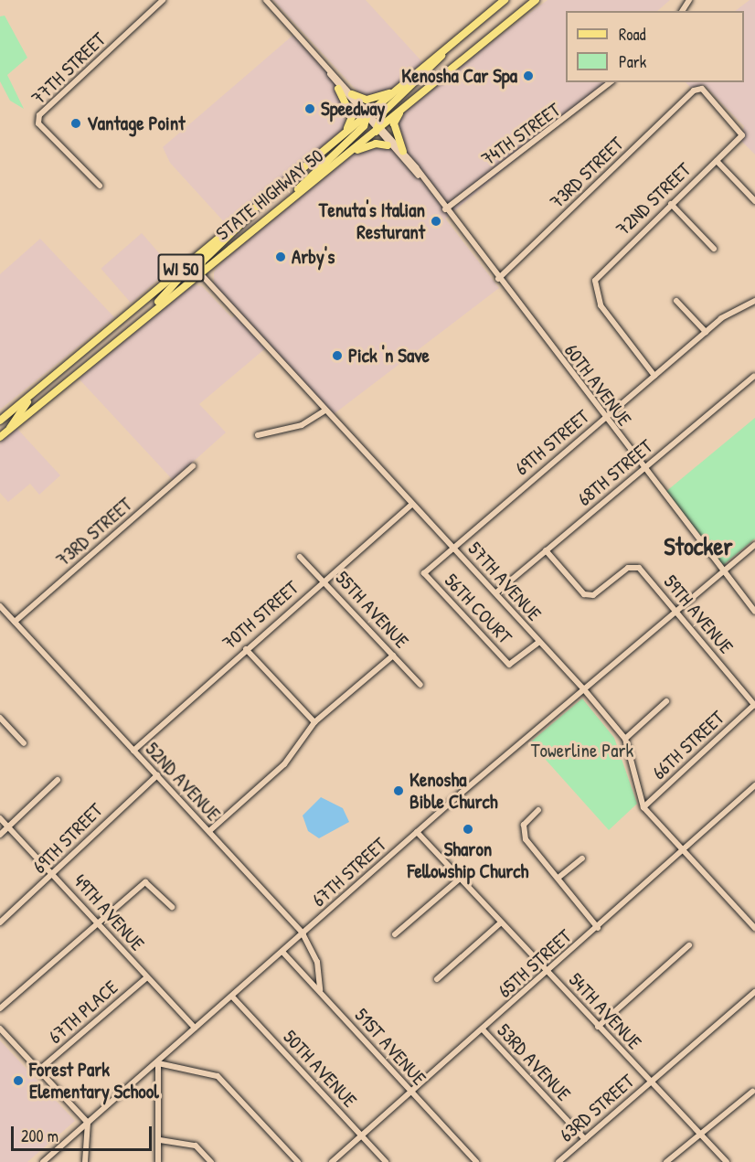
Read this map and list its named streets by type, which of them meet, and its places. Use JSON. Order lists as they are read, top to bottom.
{
  "streets": {
    "main road": ["STATE HIGHWAY 50", "WI 50"],
    "street": [
      "77TH STREET",
      "74TH STREET",
      "73RD STREET",
      "72ND STREET",
      "60TH AVENUE",
      "69TH STREET",
      "68TH STREET",
      "57TH AVENUE",
      "56TH COURT",
      "55TH AVENUE",
      "59TH AVENUE",
      "70TH STREET",
      "66TH STREET",
      "52ND AVENUE",
      "67TH STREET",
      "49TH AVENUE",
      "65TH STREET",
      "54TH AVENUE",
      "67TH PLACE",
      "51ST AVENUE",
      "53RD AVENUE",
      "50TH AVENUE",
      "63RD STREET"
    ]
  },
  "crossings": [
    ["74TH STREET", "60TH AVENUE"],
    ["73RD STREET", "72ND STREET"],
    ["73RD STREET", "60TH AVENUE"],
    ["73RD STREET", "52ND AVENUE"],
    ["STATE HIGHWAY 50", "60TH AVENUE"],
    ["STATE HIGHWAY 50", "57TH AVENUE"],
    ["72ND STREET", "69TH STREET"],
    ["60TH AVENUE", "69TH STREET"],
    ["60TH AVENUE", "68TH STREET"],
    ["60TH AVENUE", "67TH STREET"],
    ["69TH STREET", "57TH AVENUE"],
    ["69TH STREET", "56TH COURT"],
    ["69TH STREET", "52ND AVENUE"],
    ["69TH STREET", "49TH AVENUE"],
    ["68TH STREET", "57TH AVENUE"],
    ["68TH STREET", "59TH AVENUE"],
    ["57TH AVENUE", "56TH COURT"],
    ["57TH AVENUE", "70TH STREET"],
    ["57TH AVENUE", "66TH STREET"],
    ["57TH AVENUE", "67TH STREET"],
    ["57TH AVENUE", "65TH STREET"],
    ["55TH AVENUE", "70TH STREET"],
    ["59TH AVENUE", "66TH STREET"],
    ["59TH AVENUE", "67TH STREET"],
    ["70TH STREET", "52ND AVENUE"],
    ["52ND AVENUE", "67TH STREET"],
    ["52ND AVENUE", "51ST AVENUE"],
    ["67TH STREET", "49TH AVENUE"],
    ["67TH STREET", "54TH AVENUE"],
    ["67TH STREET", "51ST AVENUE"],
    ["67TH STREET", "50TH AVENUE"],
    ["49TH AVENUE", "67TH PLACE"],
    ["65TH STREET", "54TH AVENUE"],
    ["65TH STREET", "51ST AVENUE"],
    ["65TH STREET", "53RD AVENUE"],
    ["65TH STREET", "50TH AVENUE"],
    ["54TH AVENUE", "63RD STREET"],
    ["53RD AVENUE", "63RD STREET"]
  ],
  "districts": ["Stocker"],
  "parks": ["Towerline Park"],
  "places": [
    "Kenosha Car Spa",
    "Speedway",
    "Vantage Point",
    "Tenuta's Italian Resturant",
    "Arby's",
    "Pick 'n Save",
    "Kenosha Bible Church",
    "Sharon Fellowship Church",
    "Forest Park Elementary School"
  ],
  "legend": ["Road", "Park"],
  "scale_bar": "200 m"
}
